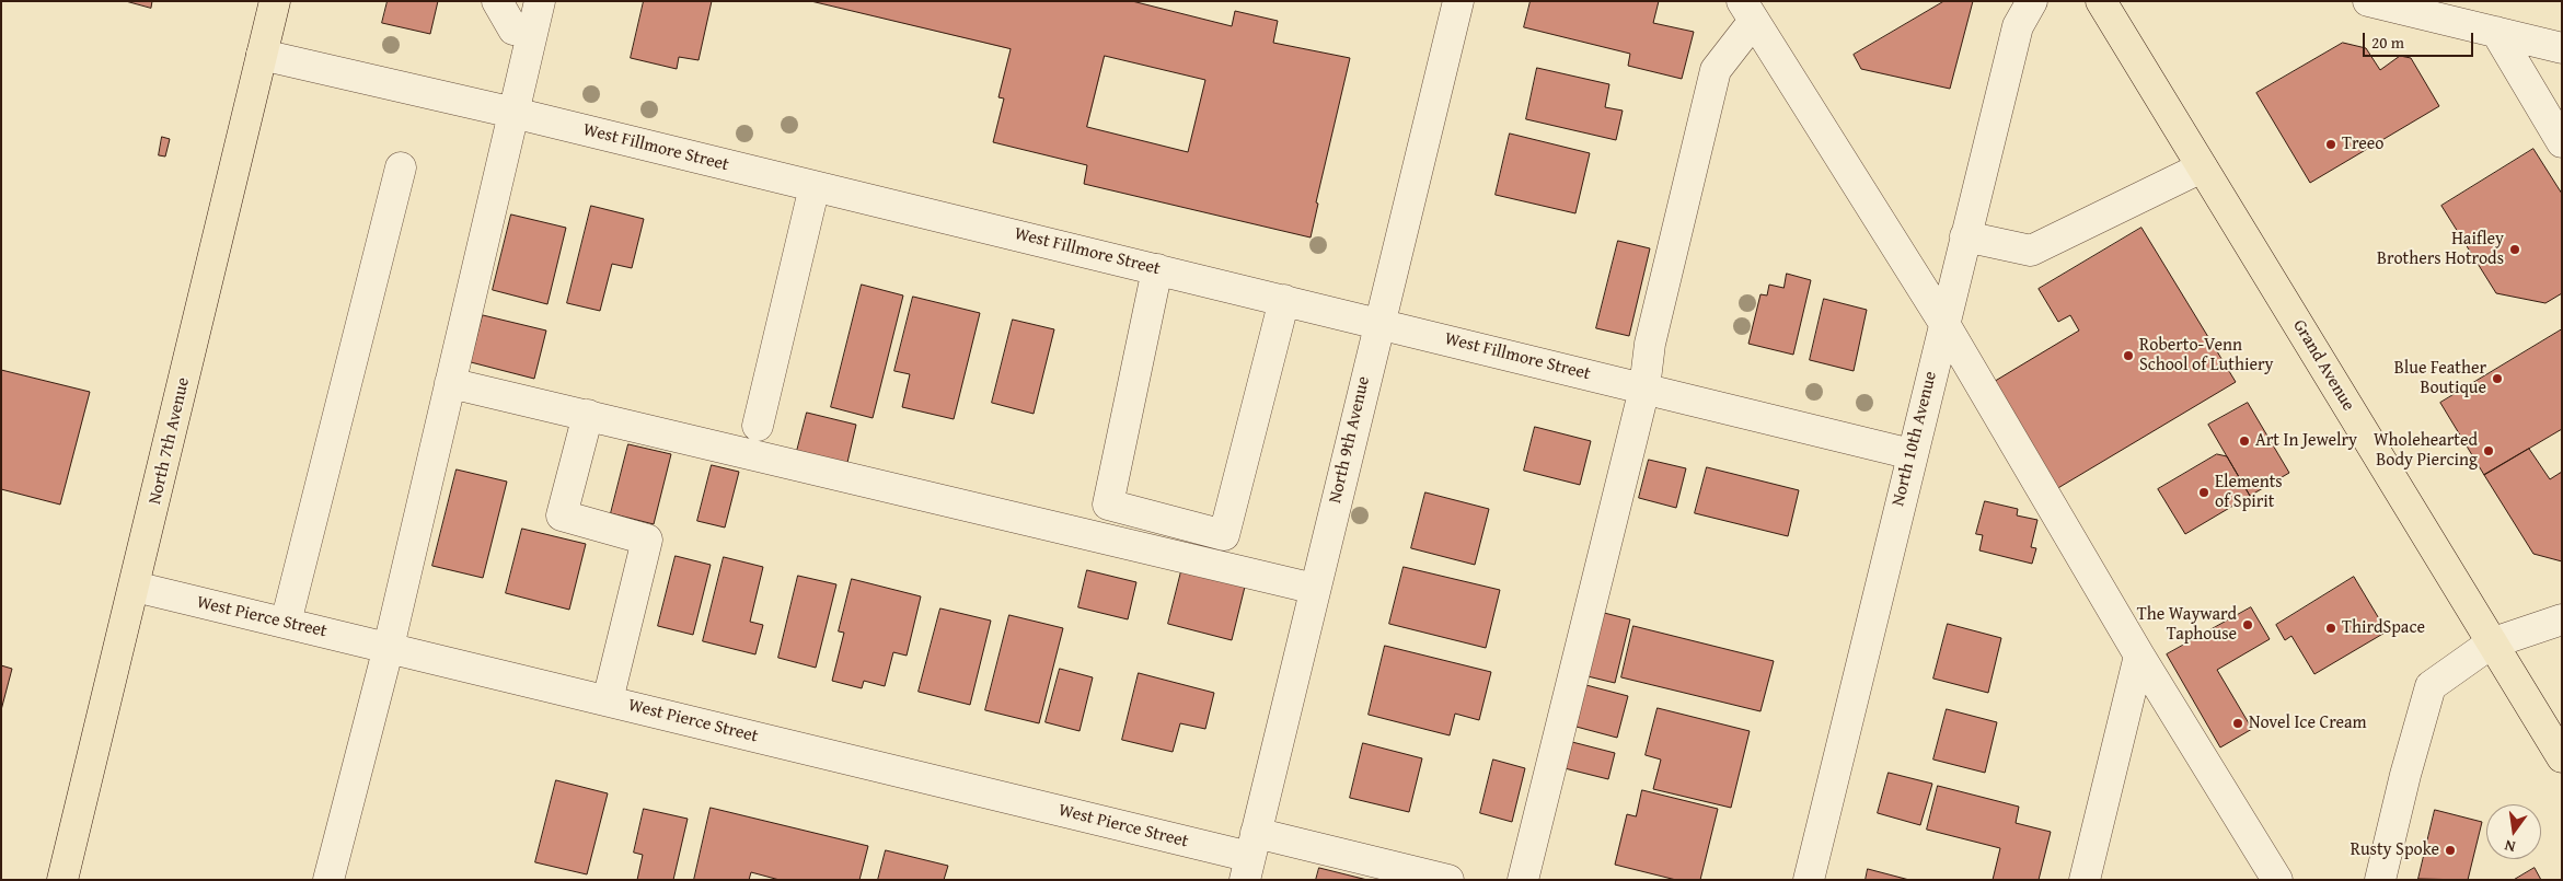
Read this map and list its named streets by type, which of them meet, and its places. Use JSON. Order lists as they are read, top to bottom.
{
  "streets": {
    "main road": ["Grand Avenue", "North 7th Avenue"],
    "street": [
      "West Fillmore Street",
      "North 10th Avenue",
      "North 9th Avenue",
      "West Pierce Street"
    ]
  },
  "crossings": [
    ["West Fillmore Street", "North 10th Avenue"],
    ["West Fillmore Street", "North 9th Avenue"],
    ["West Fillmore Street", "North 7th Avenue"],
    ["North 9th Avenue", "West Pierce Street"],
    ["North 7th Avenue", "West Pierce Street"]
  ],
  "places": [
    "Treeo",
    "Haifley Brothers Hotrods",
    "Roberto-Venn School of Luthiery",
    "Blue Feather Boutique",
    "Art In Jewelry",
    "Wholehearted Body Piercing",
    "Elements of Spirit",
    "The Wayward Taphouse",
    "ThirdSpace",
    "Novel Ice Cream",
    "Rusty Spoke"
  ],
  "scale_bar": "20 m",
  "north": "bottom"
}
